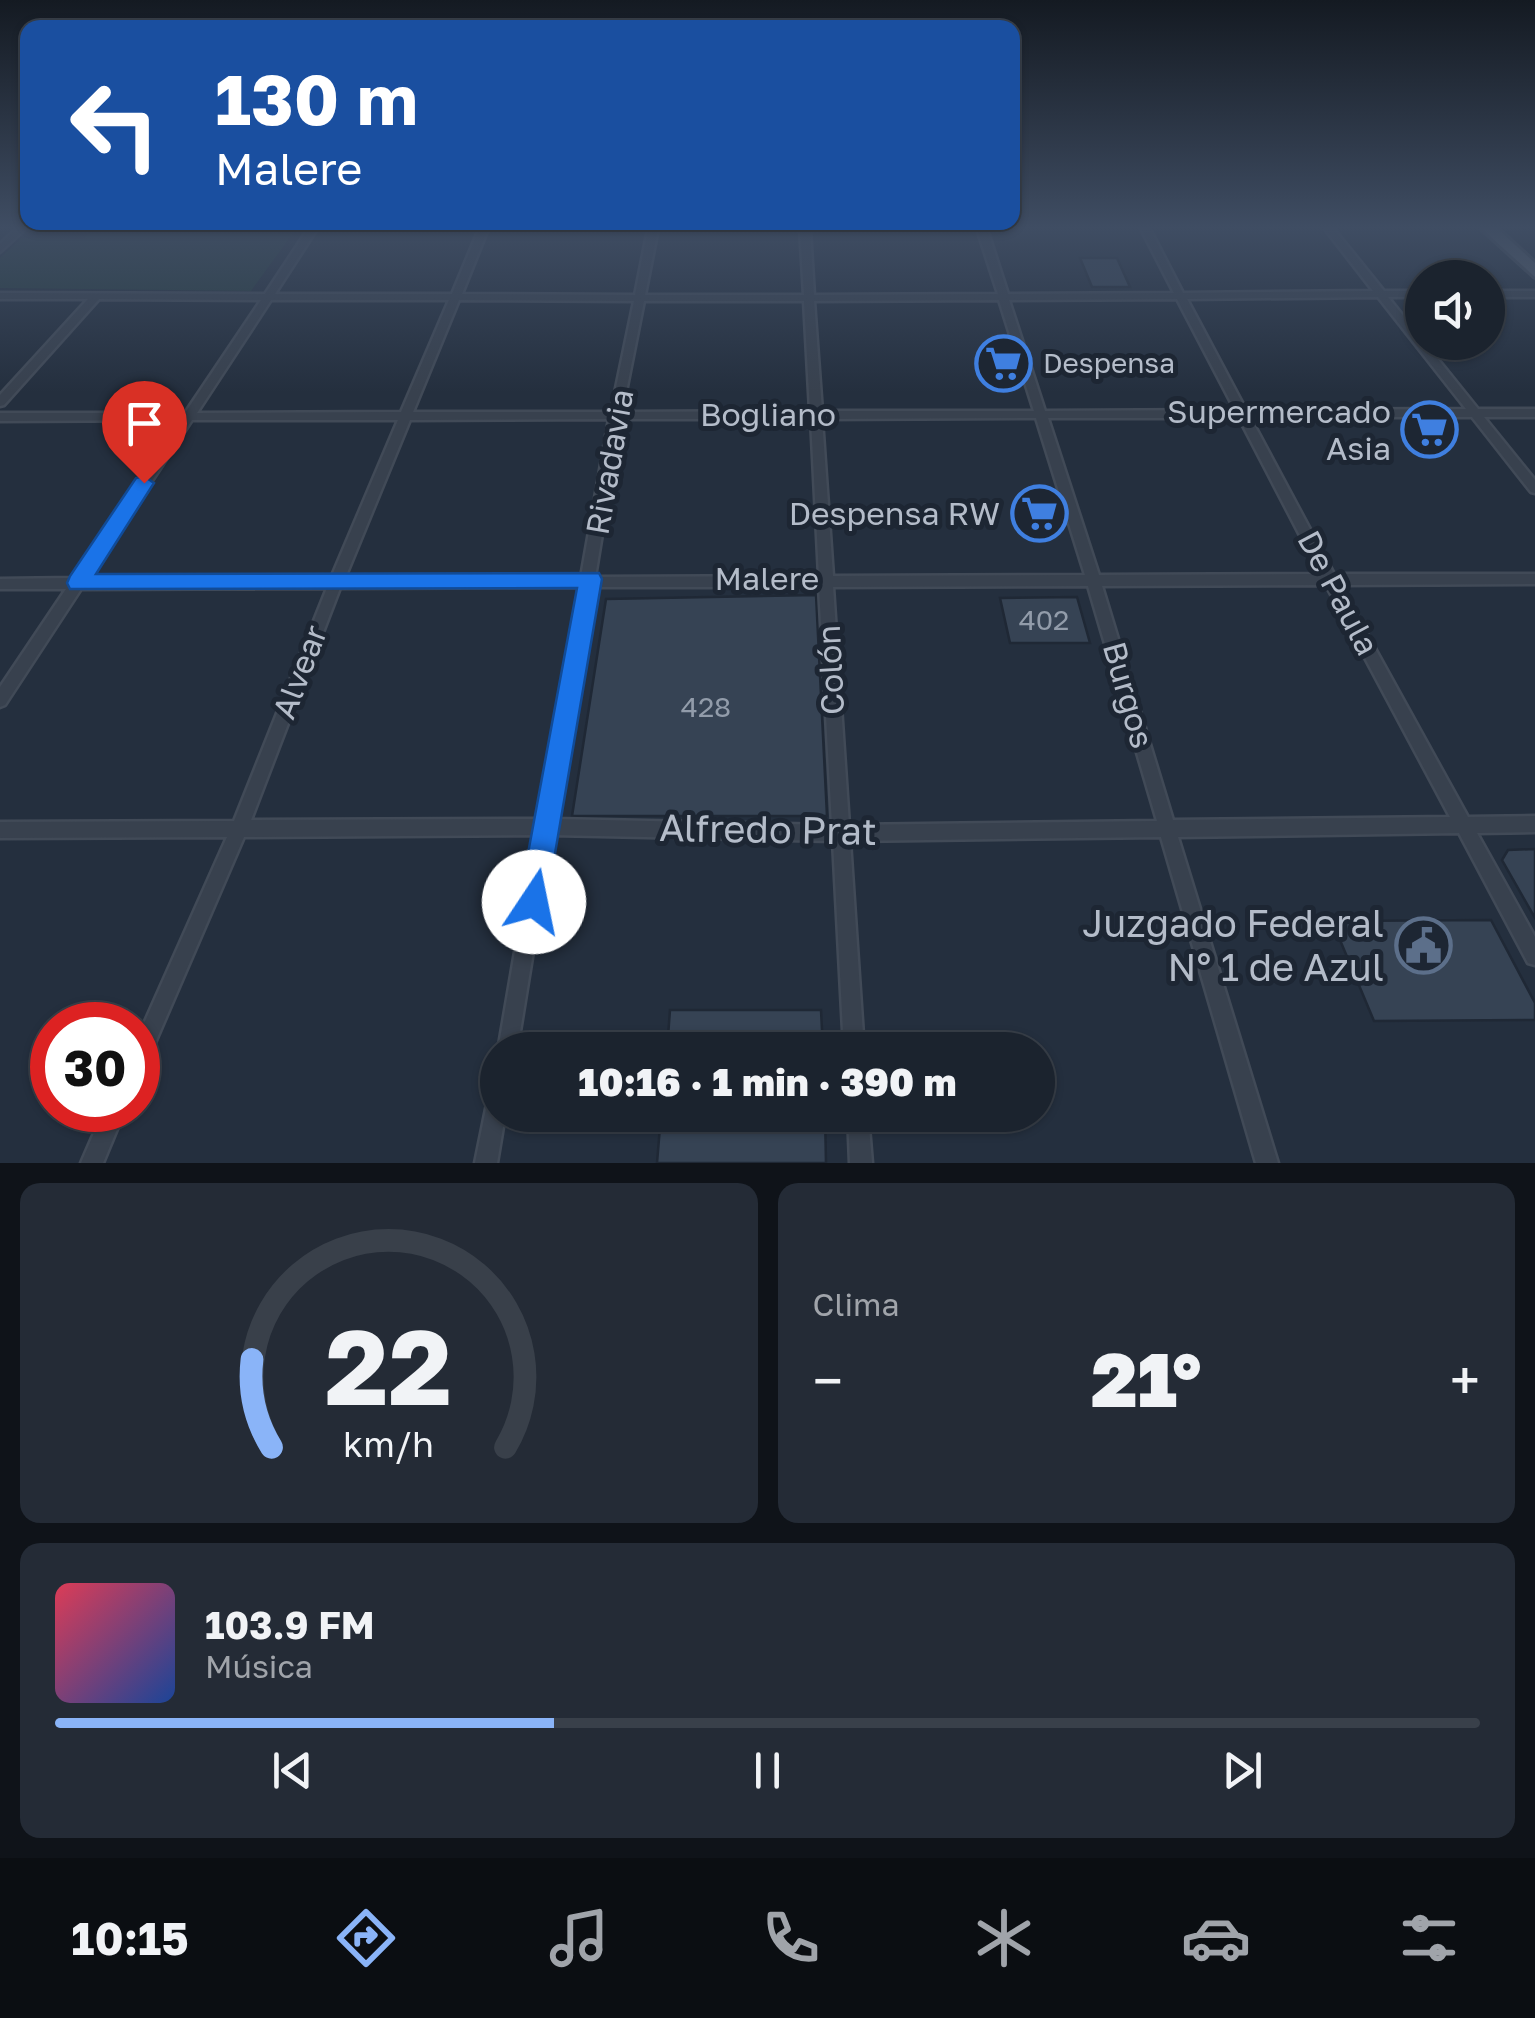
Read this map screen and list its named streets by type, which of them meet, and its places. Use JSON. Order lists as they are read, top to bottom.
{
  "streets": {
    "street": [
      "Bogliano",
      "Rivadavia",
      "Malere",
      "De Paula",
      "Colón",
      "Alvear",
      "Burgos",
      "Alfredo Prat"
    ]
  },
  "crossings": [
    ["Bogliano", "Rivadavia"],
    ["Bogliano", "De Paula"],
    ["Bogliano", "Colón"],
    ["Bogliano", "Alvear"],
    ["Bogliano", "Burgos"],
    ["Rivadavia", "Malere"],
    ["Rivadavia", "Alfredo Prat"],
    ["Malere", "De Paula"],
    ["Malere", "Colón"],
    ["Malere", "Alvear"],
    ["Malere", "Burgos"],
    ["De Paula", "Alfredo Prat"],
    ["Colón", "Alfredo Prat"],
    ["Alvear", "Alfredo Prat"],
    ["Burgos", "Alfredo Prat"]
  ],
  "places": {
    "supermarket": ["Despensa", "Supermercado Asia", "Despensa RW"],
    "public building": ["Juzgado Federal N° 1 de Azul"]
  },
  "house_numbers": ["402", "428"],
  "page": {
    "turn": ["130 m", "Malere"],
    "limit": "30",
    "trip": "10:16 · 1 min · 390 m",
    "tile": "Clima",
    "heat": ["−", "21°", "+"],
    "song": ["103.9 FM", "Música"],
    "tabs": "10:15",
    "gauge": ["22", "km/h"]
  }
}
